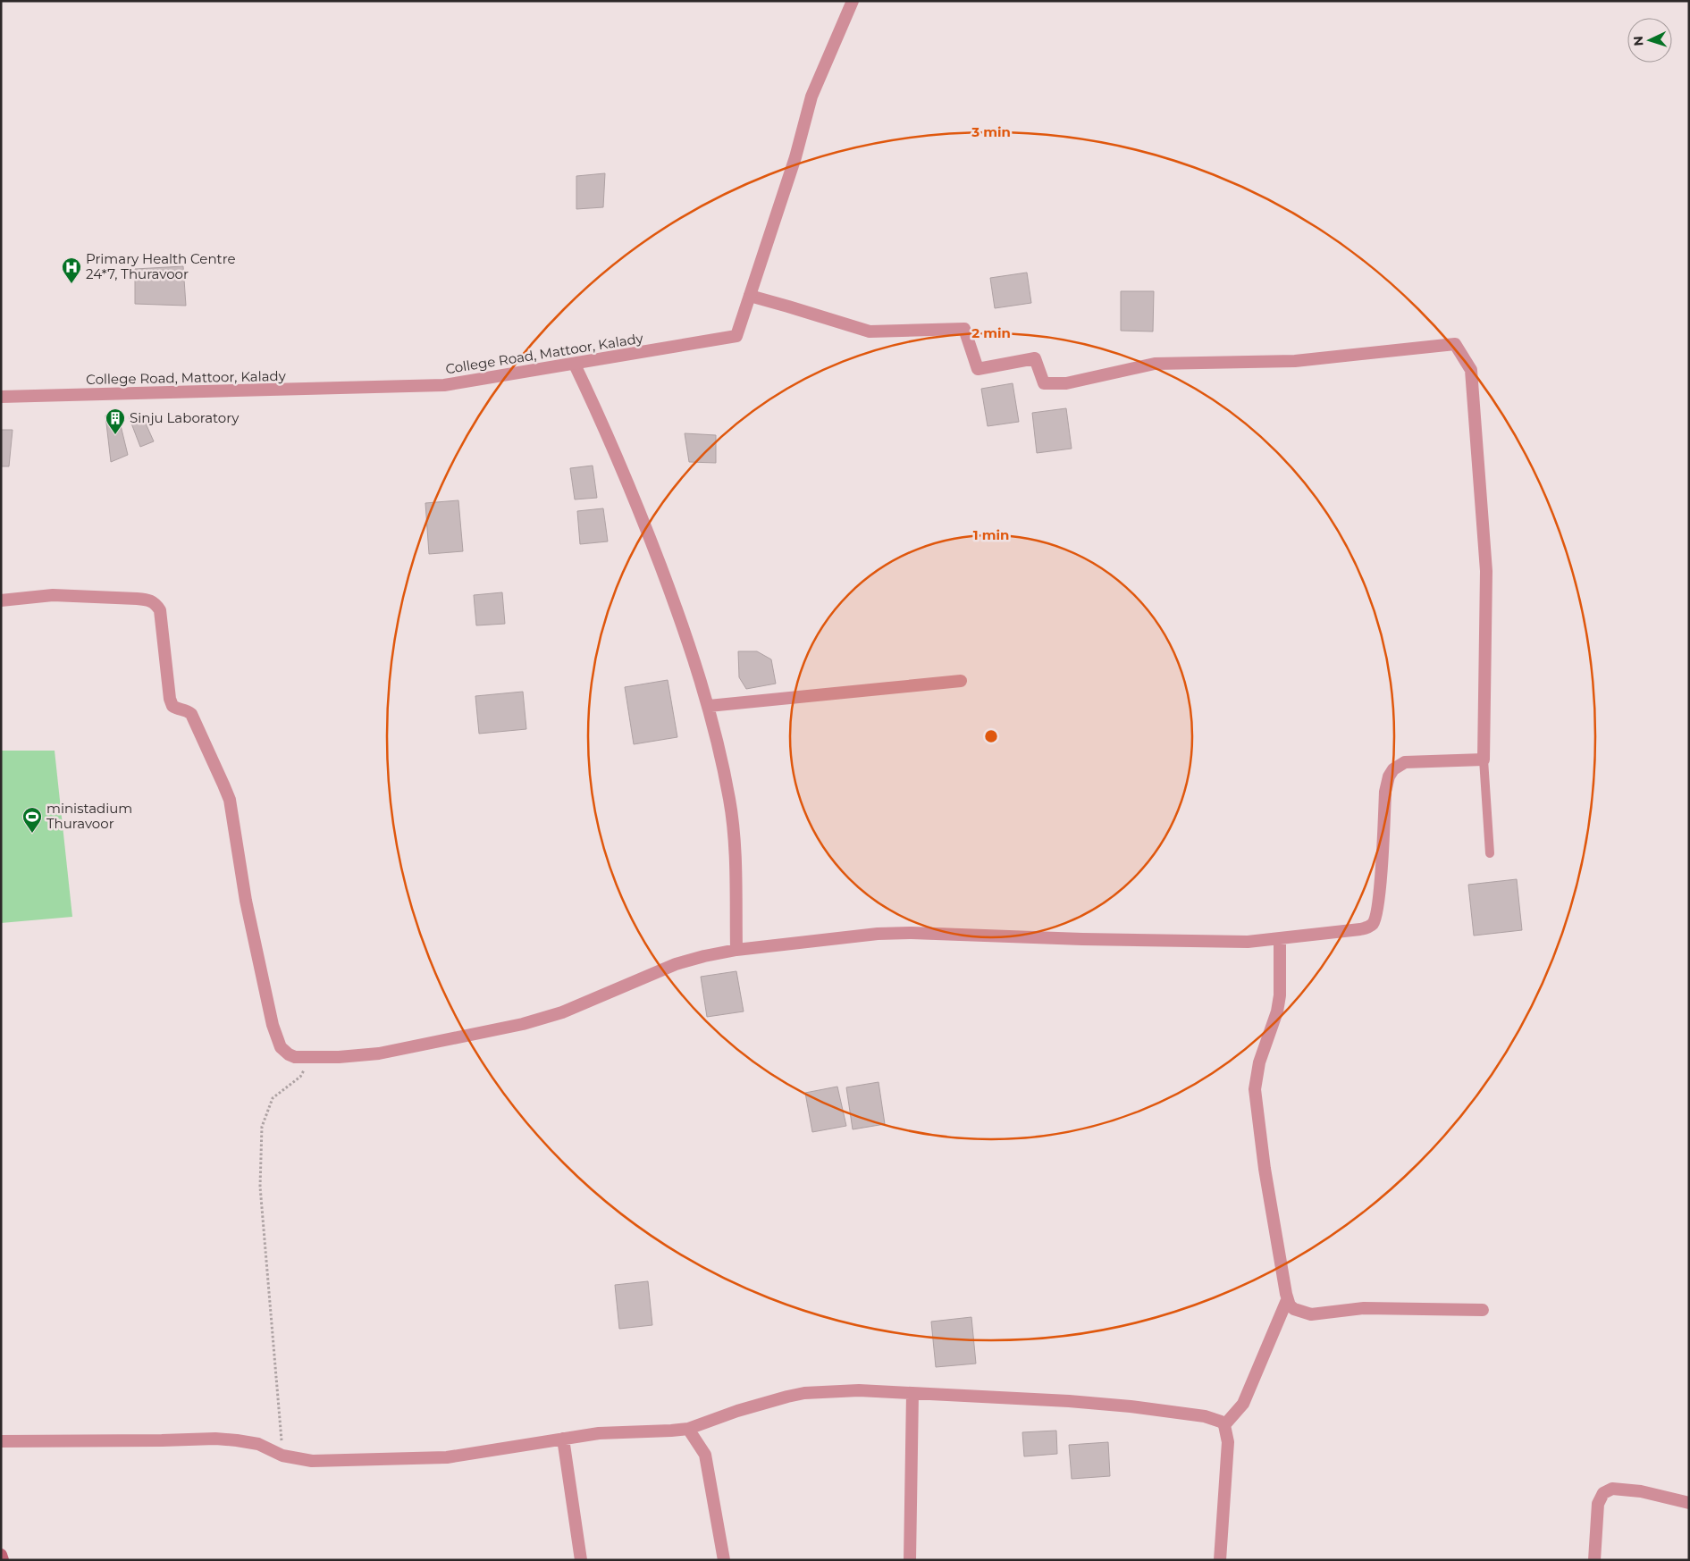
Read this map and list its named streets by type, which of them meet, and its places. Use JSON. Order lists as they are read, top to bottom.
{
  "streets": {
    "street": ["College Road, Mattoor, Kalady"]
  },
  "places": {
    "hospital": ["Primary Health Centre 24*7, Thuravoor"],
    "building": ["Sinju Laboratory"],
    "sports": ["ministadium Thuravoor"]
  },
  "north": "left",
  "rings": ["3 min", "2 min", "1 min"]
}
